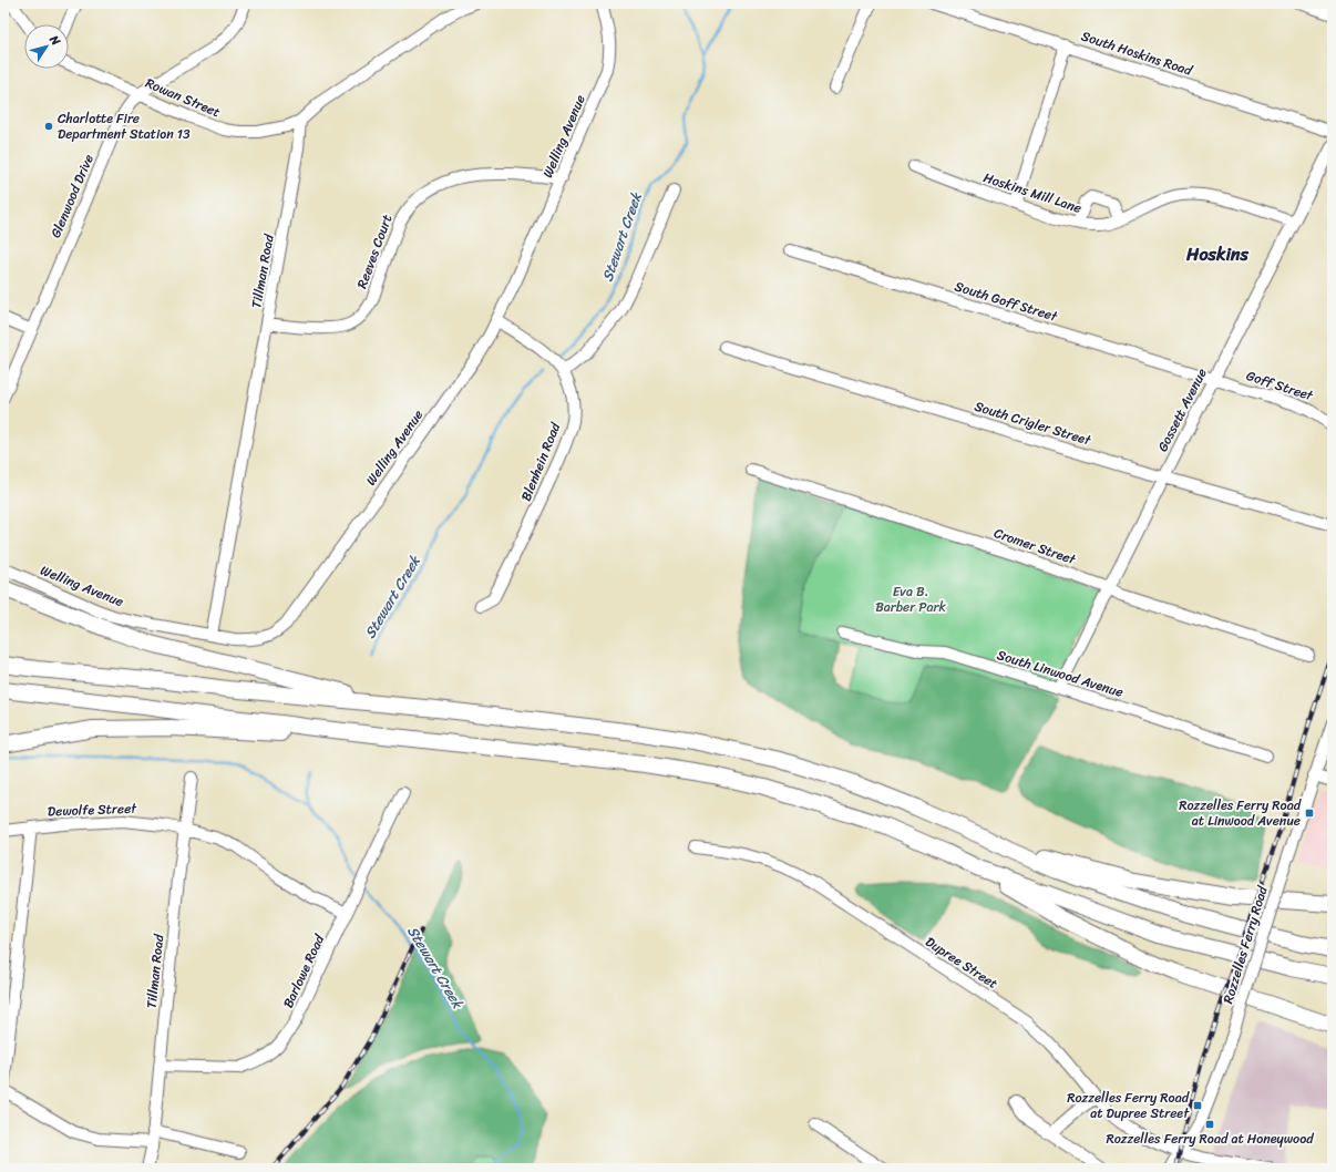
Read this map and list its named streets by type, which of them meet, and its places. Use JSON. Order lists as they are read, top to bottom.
{
  "streets": {
    "street": [
      "South Hoskins Road",
      "Rowan Street",
      "Welling Avenue",
      "Hoskins Mill Lane",
      "Glenwood Drive",
      "Reeves Court",
      "Tillman Road",
      "South Goff Street",
      "Goff Street",
      "Gossett Avenue",
      "South Crigler Street",
      "Blenhein Road",
      "Cromer Street",
      "South Linwood Avenue",
      "Dewolfe Street",
      "Rozzelles Ferry Road",
      "Dupree Street",
      "Barlowe Road"
    ]
  },
  "crossings": [
    ["Rowan Street", "Glenwood Drive"],
    ["Rowan Street", "Tillman Road"],
    ["Welling Avenue", "Reeves Court"],
    ["Welling Avenue", "Tillman Road"],
    ["Welling Avenue", "Blenhein Road"],
    ["Hoskins Mill Lane", "Gossett Avenue"],
    ["Reeves Court", "Tillman Road"],
    ["Tillman Road", "Dewolfe Street"],
    ["Tillman Road", "Barlowe Road"],
    ["South Goff Street", "Goff Street"],
    ["South Goff Street", "Gossett Avenue"],
    ["Goff Street", "Gossett Avenue"],
    ["Gossett Avenue", "South Crigler Street"],
    ["Gossett Avenue", "Cromer Street"],
    ["Gossett Avenue", "South Linwood Avenue"],
    ["Dewolfe Street", "Barlowe Road"],
    ["Rozzelles Ferry Road", "Dupree Street"]
  ],
  "districts": ["Hoskins"],
  "water": ["Stewart Creek"],
  "parks": ["Eva B. Barber Park"],
  "places": {
    "other": ["Charlotte Fire Department Station 13"],
    "transit": ["Rozzelles Ferry Road at Linwood Avenue", "Rozzelles Ferry Road at Dupree Street", "Rozzelles Ferry Road at Honeywood"]
  },
  "north": "top right"
}
